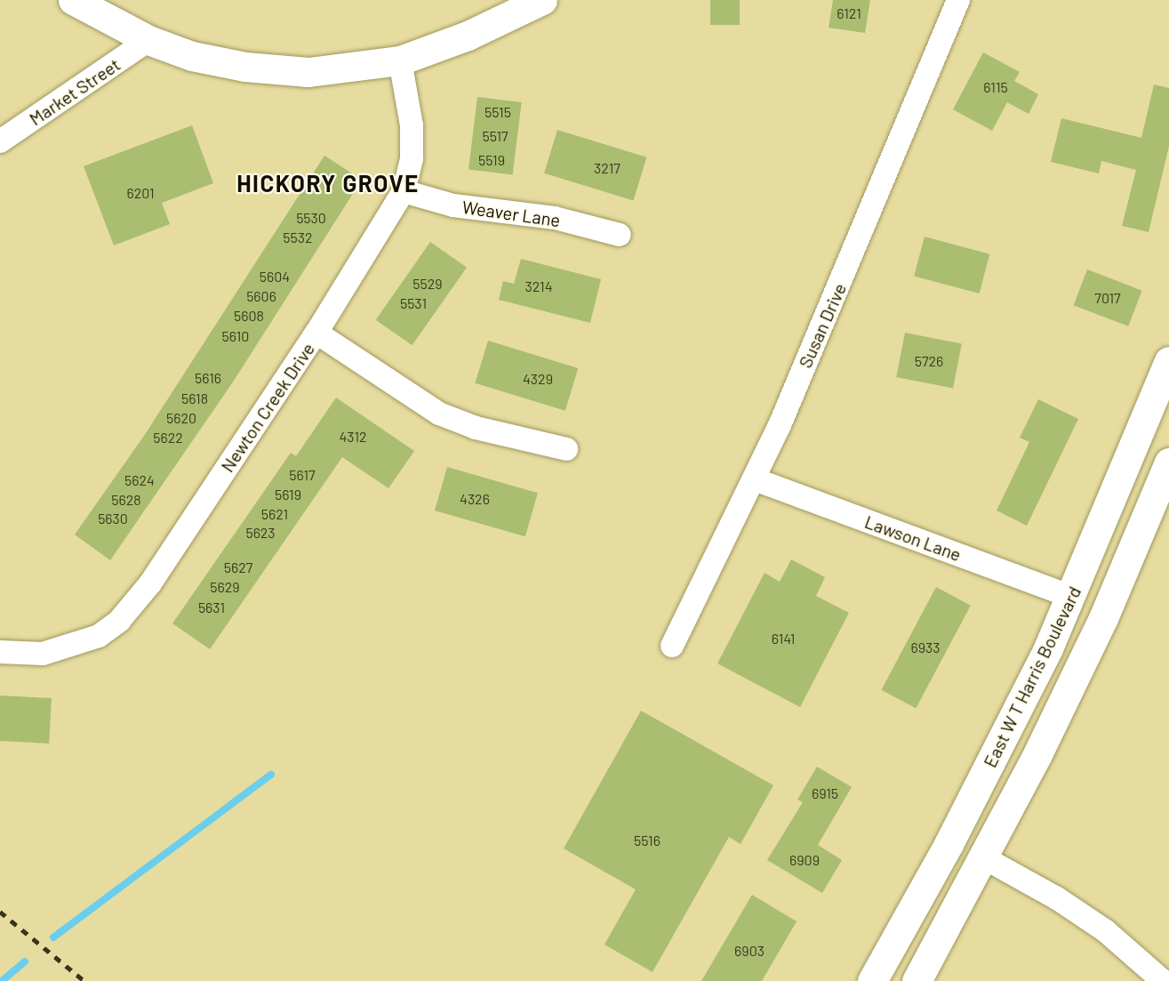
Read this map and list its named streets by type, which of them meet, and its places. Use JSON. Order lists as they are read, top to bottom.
{
  "streets": {
    "main road": ["East W T Harris Boulevard"],
    "street": [
      "Market Street",
      "Weaver Lane",
      "Susan Drive",
      "Newton Creek Drive",
      "Lawson Lane"
    ]
  },
  "crossings": [
    ["Weaver Lane", "Newton Creek Drive"],
    ["Susan Drive", "Lawson Lane"],
    ["Lawson Lane", "East W T Harris Boulevard"]
  ],
  "districts": ["HICKORY GROVE"],
  "house_numbers": [
    "6121",
    "6115",
    "5515",
    "5517",
    "5519",
    "3217",
    "6201",
    "5530",
    "5532",
    "5604",
    "5529",
    "3214",
    "5606",
    "7017",
    "5531",
    "5608",
    "5610",
    "5726",
    "5616",
    "4329",
    "5618",
    "5620",
    "4312",
    "5622",
    "5617",
    "5624",
    "5619",
    "4326",
    "5628",
    "5621",
    "5630",
    "5623",
    "5627",
    "5629",
    "5631",
    "6141",
    "6933",
    "6915",
    "5516",
    "6909",
    "6903"
  ]
}
